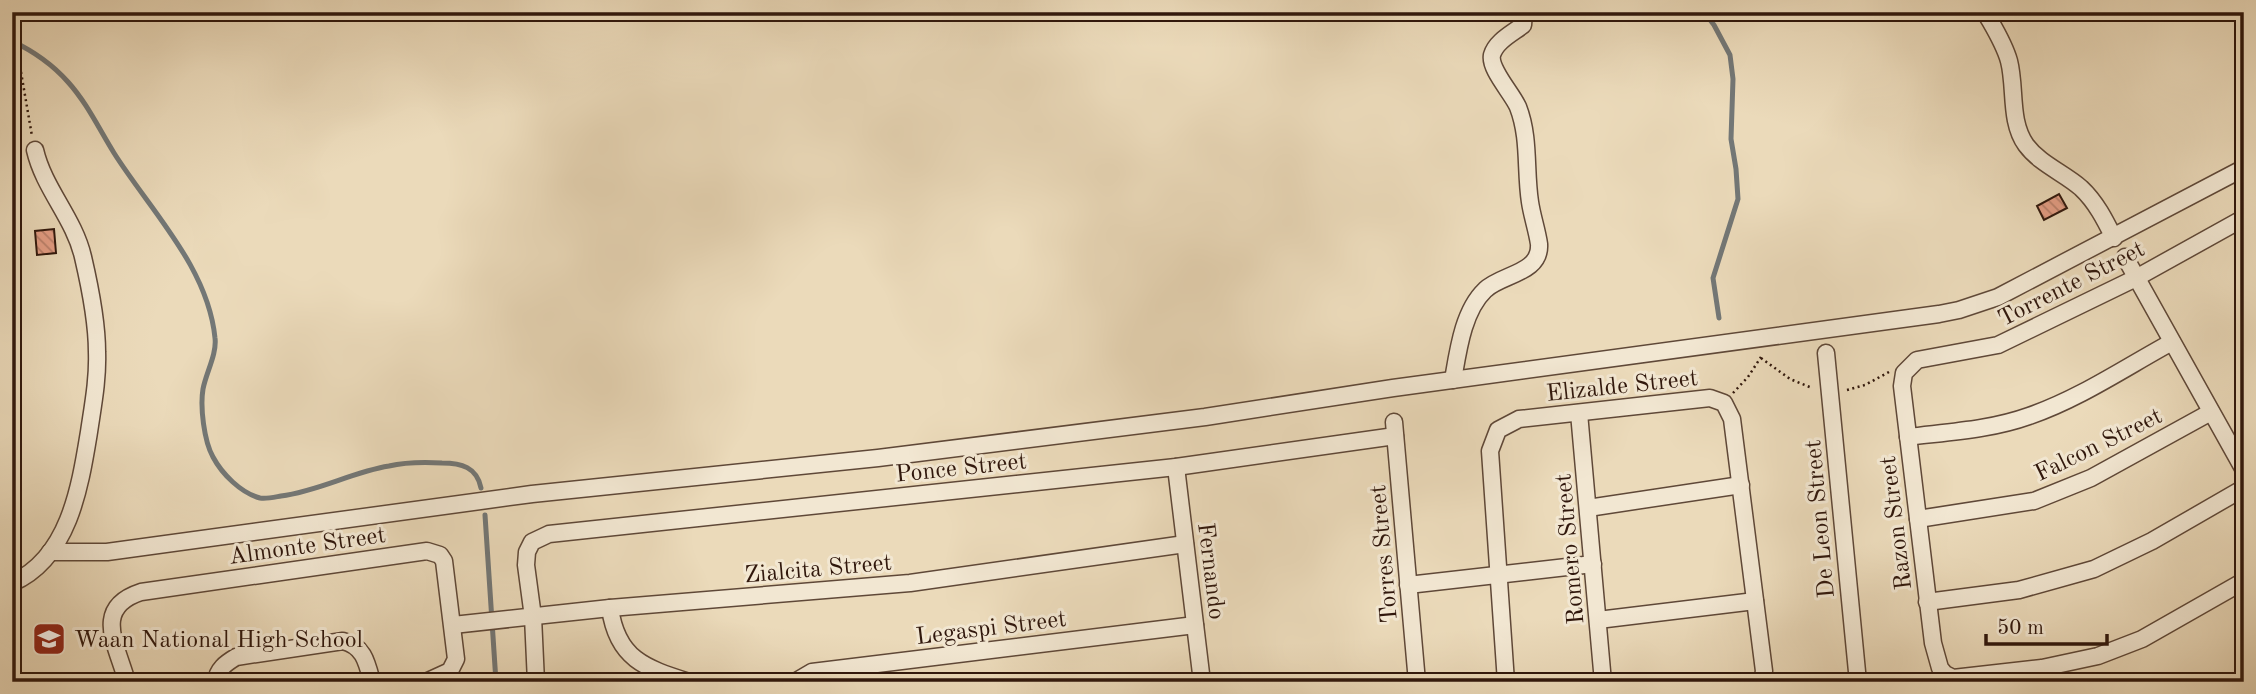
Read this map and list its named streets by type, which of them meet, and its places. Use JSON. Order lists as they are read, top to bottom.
{
  "streets": {
    "street": [
      "Torrente Street",
      "Elizalde Street",
      "Falcon Street",
      "Ponce Street",
      "De Leon Street",
      "Razon Street",
      "Almonte Street",
      "Romero Street",
      "Torres Street",
      "Zialcita Street",
      "Fernando",
      "Legaspi Street"
    ]
  },
  "crossings": [
    ["Torrente Street", "Razon Street"],
    ["Elizalde Street", "Romero Street"],
    ["Falcon Street", "Razon Street"],
    ["Ponce Street", "Torres Street"],
    ["Ponce Street", "Zialcita Street"],
    ["Ponce Street", "Fernando"],
    ["Almonte Street", "Zialcita Street"],
    ["Zialcita Street", "Fernando"],
    ["Fernando", "Legaspi Street"]
  ],
  "places": {
    "school or university": ["Waan National High School"]
  },
  "scale_bar": "50 m"
}
